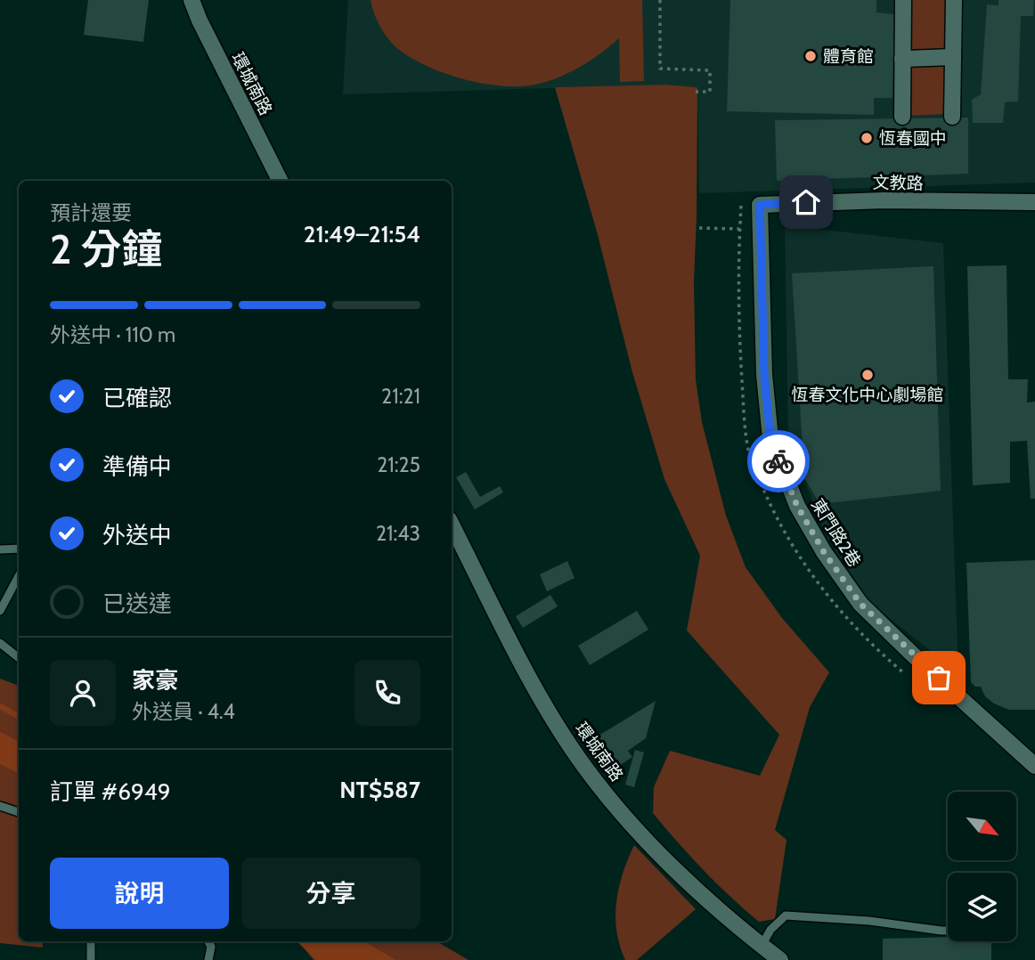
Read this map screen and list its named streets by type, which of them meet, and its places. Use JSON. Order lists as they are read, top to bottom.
{
  "streets": {
    "street": ["環城南路", "文教路", "東門路2巷"]
  },
  "crossings": [
    ["文教路", "東門路2巷"]
  ],
  "places": ["體育館", "恆春國中", "恆春文化中心劇場館"],
  "north": "bottom right",
  "page": {
    "heading": ["2 分鐘", "預計還要", "21:49–21:54"],
    "panel": [
      "家豪",
      "外送員 · 4.4",
      "訂單 #6949",
      "NT$587"
    ],
    "bar": "外送中 · 110 m",
    "list": [
      ["已確認", "21:21"],
      ["準備中", "21:25"],
      ["外送中", "21:43"],
      "已送達"
    ],
    "buttons": ["說明", "分享"]
  }
}
